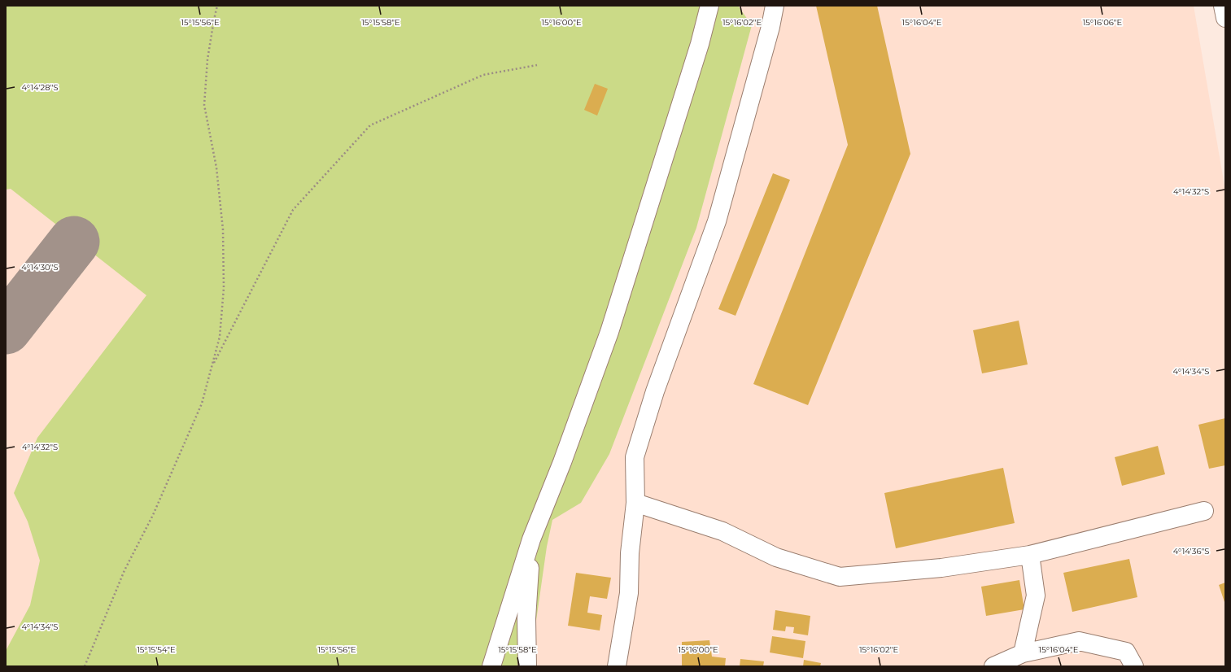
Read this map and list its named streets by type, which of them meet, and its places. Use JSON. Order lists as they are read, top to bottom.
{
  "coordinates": [
    "15°15'56\"E",
    "15°15'58\"E",
    "15°16'00\"E",
    "15°16'02\"E",
    "15°16'04\"E",
    "15°16'06\"E",
    "4°14'28\"S",
    "4°14'32\"S",
    "4°14'30\"S",
    "4°14'34\"S",
    "4°14'36\"S",
    "15°15'54\"E"
  ]
}
